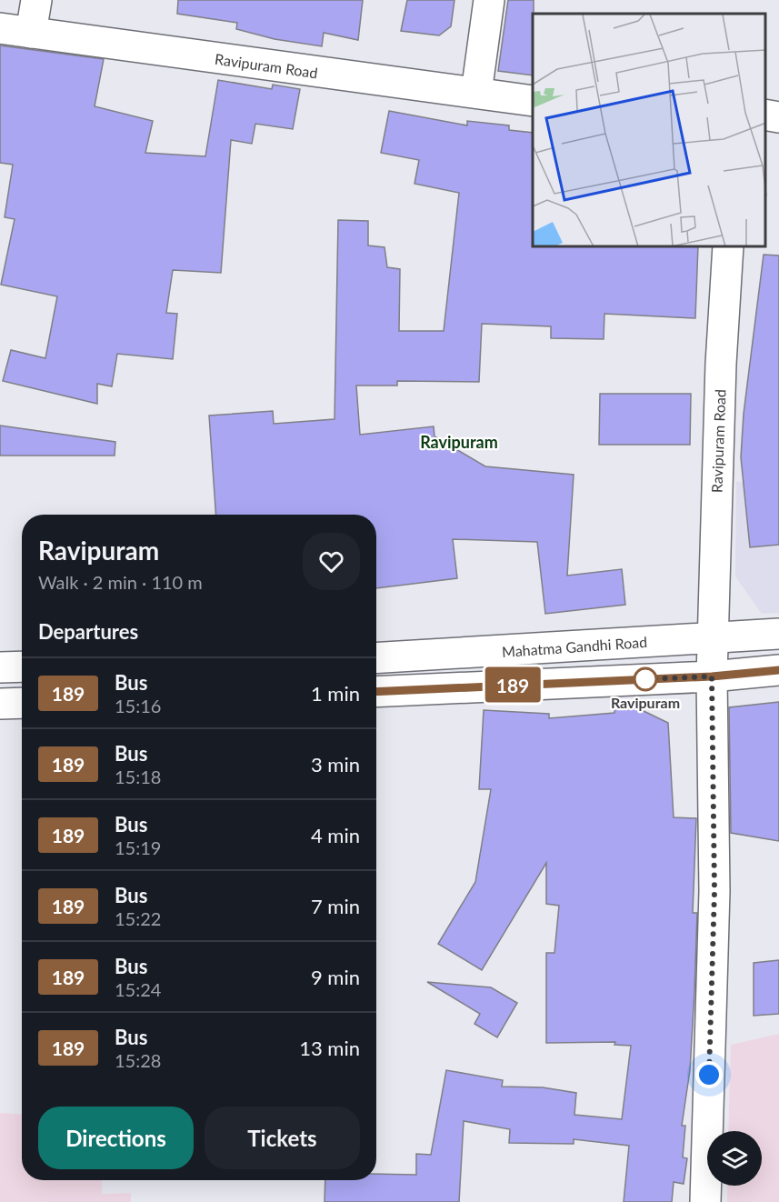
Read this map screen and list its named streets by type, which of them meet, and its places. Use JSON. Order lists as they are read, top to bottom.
{
  "streets": {
    "main road": ["Ravipuram Road", "Mahatma Gandhi Road"]
  },
  "crossings": [
    ["Ravipuram Road", "Mahatma Gandhi Road"]
  ],
  "districts": ["Ravipuram"],
  "places": ["Ravipuram"],
  "lines": ["bus line 189"],
  "page": {
    "on_map": "189",
    "heading": [
      ["Ravipuram", "Walk · 2 min · 110 m"],
      "Departures"
    ],
    "list": [
      {
        "mark": "189",
        "name": "Bus",
        "note": "15:16",
        "value": "1 min"
      },
      {
        "mark": "189",
        "name": "Bus",
        "note": "15:18",
        "value": "3 min"
      },
      {
        "mark": "189",
        "name": "Bus",
        "note": "15:19",
        "value": "4 min"
      },
      {
        "mark": "189",
        "name": "Bus",
        "note": "15:22",
        "value": "7 min"
      },
      {
        "mark": "189",
        "name": "Bus",
        "note": "15:24",
        "value": "9 min"
      },
      {
        "mark": "189",
        "name": "Bus",
        "note": "15:28",
        "value": "13 min"
      }
    ],
    "buttons": ["Directions", "Tickets"]
  }
}
